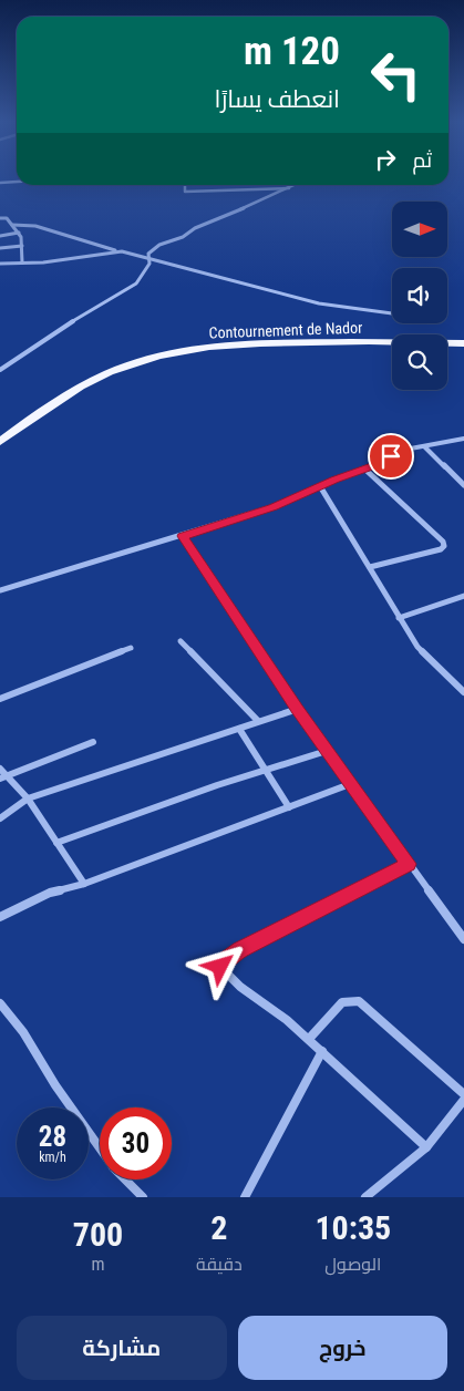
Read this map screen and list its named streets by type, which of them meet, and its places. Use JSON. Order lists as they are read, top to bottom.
{
  "streets": {
    "highway": ["Contournement de Nador"]
  },
  "north": "right",
  "page": {
    "turn": ["120 m", "انعطف يسارًا"],
    "then": "ثم",
    "speed": "28 km/h",
    "limit": "30",
    "eta": [
      "10:35",
      "الوصول",
      "2",
      "دقيقة",
      "700",
      "m"
    ],
    "buttons": ["خروج", "مشاركة"]
  }
}
